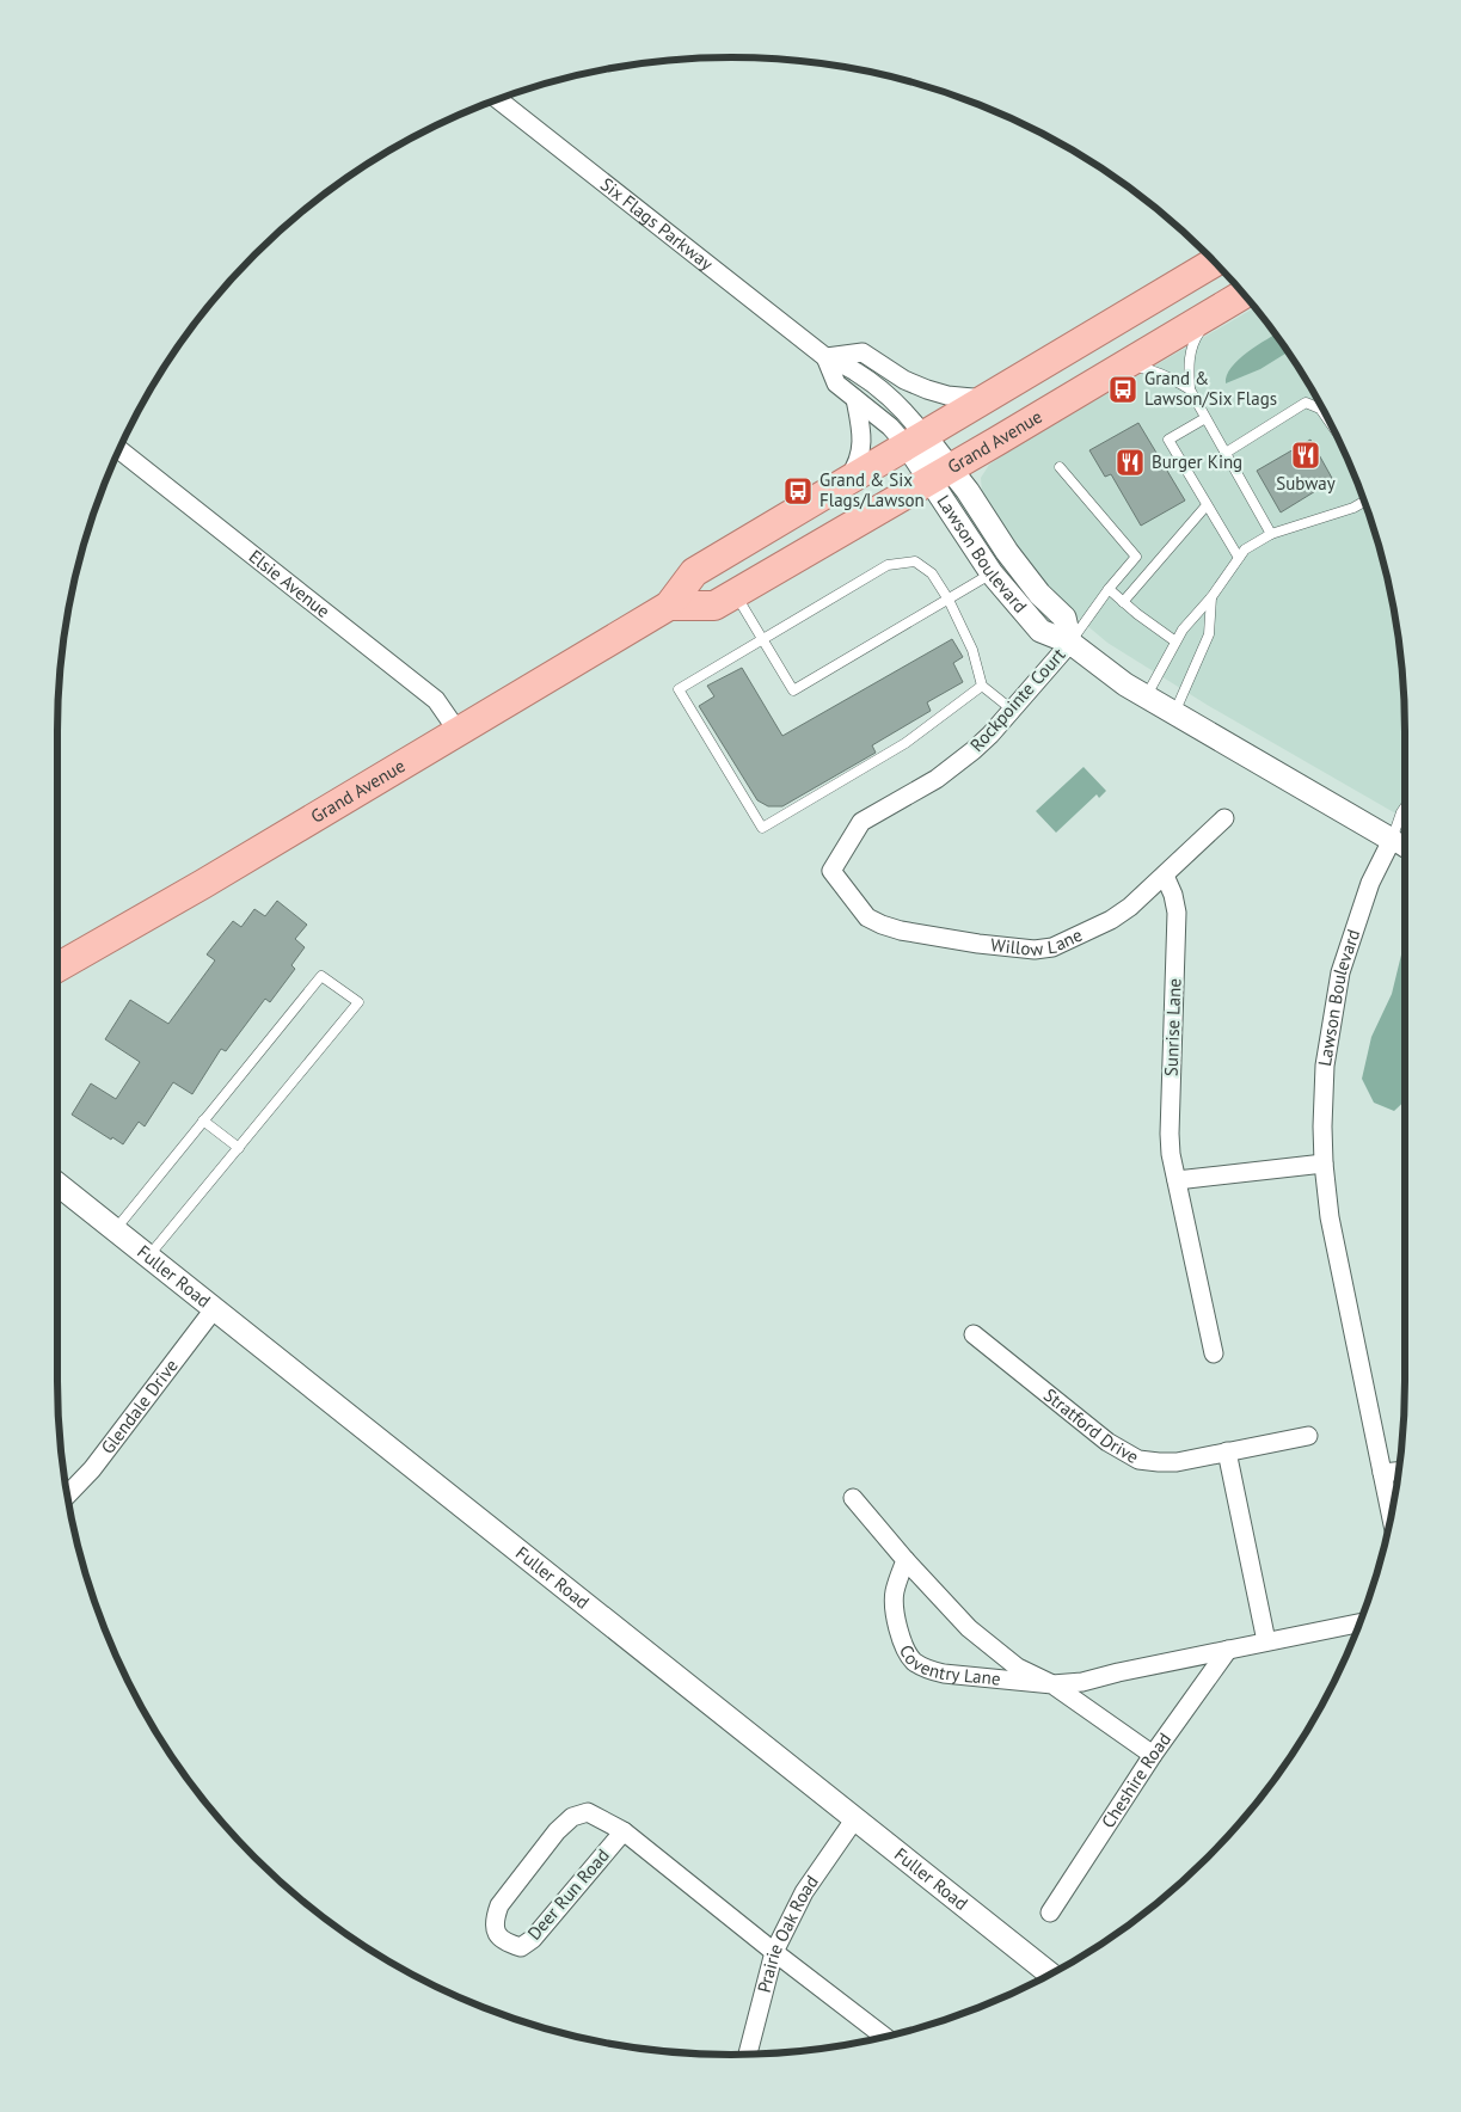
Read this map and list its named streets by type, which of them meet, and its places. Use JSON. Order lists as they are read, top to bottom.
{
  "streets": {
    "main road": ["Grand Avenue"],
    "street": [
      "Six Flags Parkway",
      "Lawson Boulevard",
      "Elsie Avenue",
      "Rockpointe Court",
      "Willow Lane",
      "Sunrise Lane",
      "Fuller Road",
      "Glendale Drive",
      "Stratford Drive",
      "Coventry Lane",
      "Cheshire Road",
      "Deer Run Road",
      "Prairie Oak Road"
    ]
  },
  "crossings": [
    ["Six Flags Parkway", "Grand Avenue"],
    ["Six Flags Parkway", "Lawson Boulevard"],
    ["Grand Avenue", "Lawson Boulevard"],
    ["Grand Avenue", "Elsie Avenue"],
    ["Lawson Boulevard", "Rockpointe Court"],
    ["Rockpointe Court", "Willow Lane"],
    ["Willow Lane", "Sunrise Lane"],
    ["Fuller Road", "Glendale Drive"],
    ["Fuller Road", "Prairie Oak Road"],
    ["Coventry Lane", "Cheshire Road"],
    ["Deer Run Road", "Prairie Oak Road"]
  ],
  "places": {
    "bus stop": ["Grand & Lawson/Six Flags", "Grand & Six Flags/Lawson"],
    "restaurant": ["Subway", "Burger King"]
  }
}
